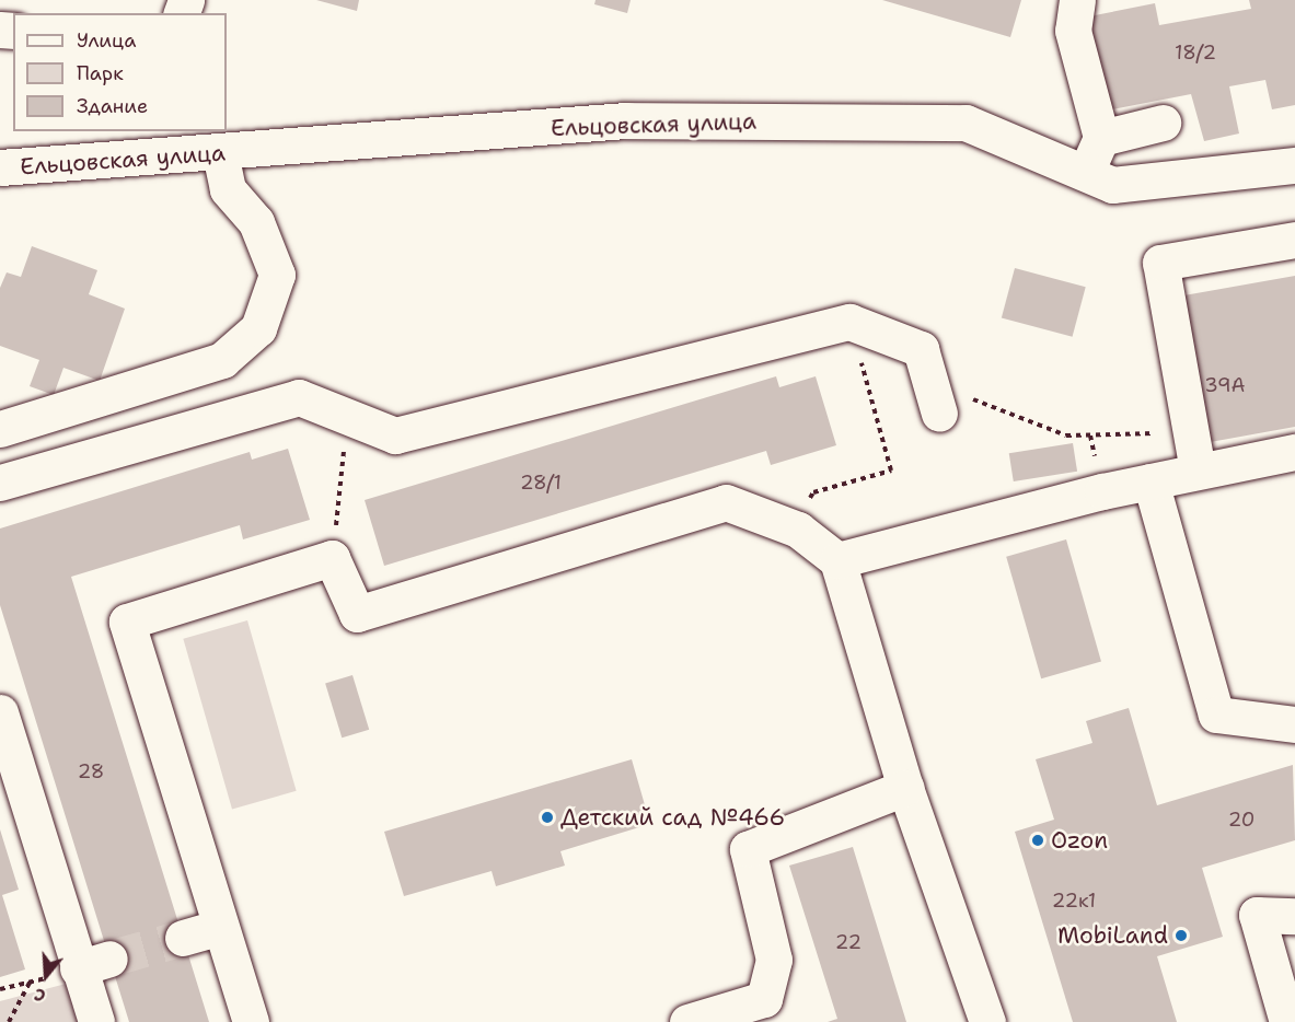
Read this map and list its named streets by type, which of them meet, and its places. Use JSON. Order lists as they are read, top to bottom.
{
  "streets": {
    "street": ["Ельцовская улица"]
  },
  "places": ["Детский сад №466", "Ozon", "MobiLand"],
  "house_numbers": [
    "18/2",
    "39А",
    "28/1",
    "28",
    "20",
    "22к1",
    "22"
  ],
  "legend": ["Улица", "Парк", "Здание"],
  "north": "bottom"
}
